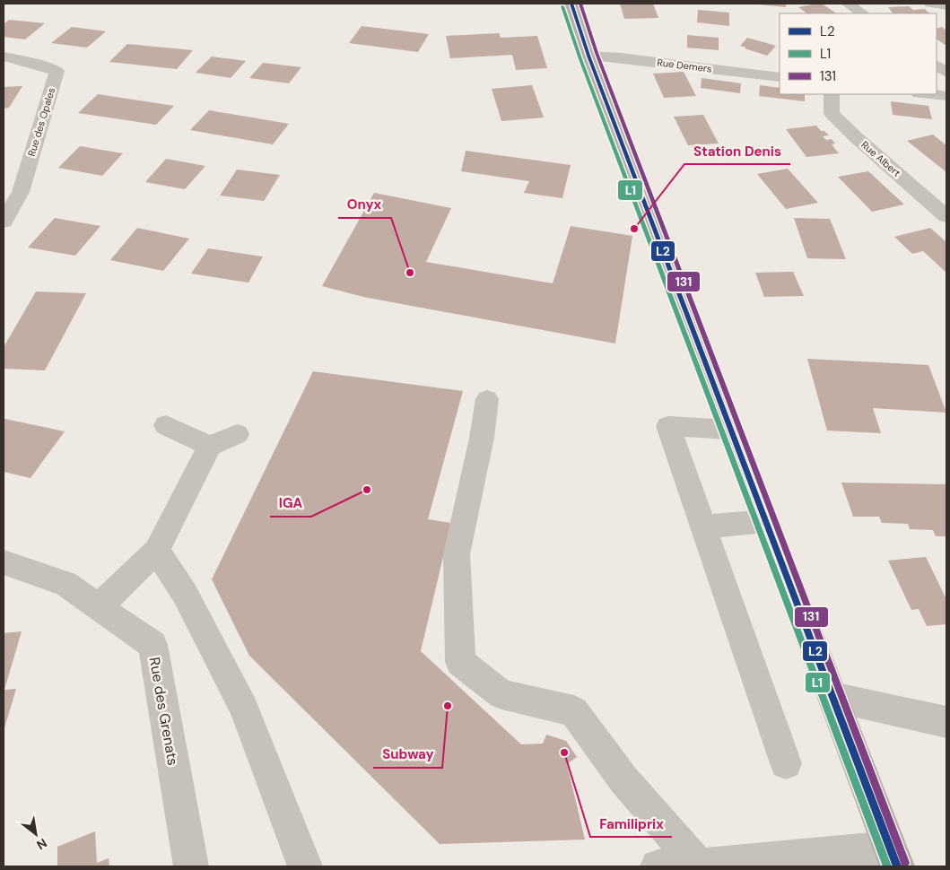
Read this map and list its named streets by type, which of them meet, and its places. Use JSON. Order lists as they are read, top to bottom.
{
  "streets": {
    "street": [
      "Rue Demers",
      "Rue des Opales",
      "Rue Albert",
      "Rue des Grenats"
    ]
  },
  "places": [
    "Station Denis",
    "Onyx",
    "IGA",
    "Subway",
    "Familiprix"
  ],
  "lines": ["transit line L2", "transit line 131", "transit line L1"],
  "legend": ["L2", "L1", "131"],
  "north": "bottom right"
}
